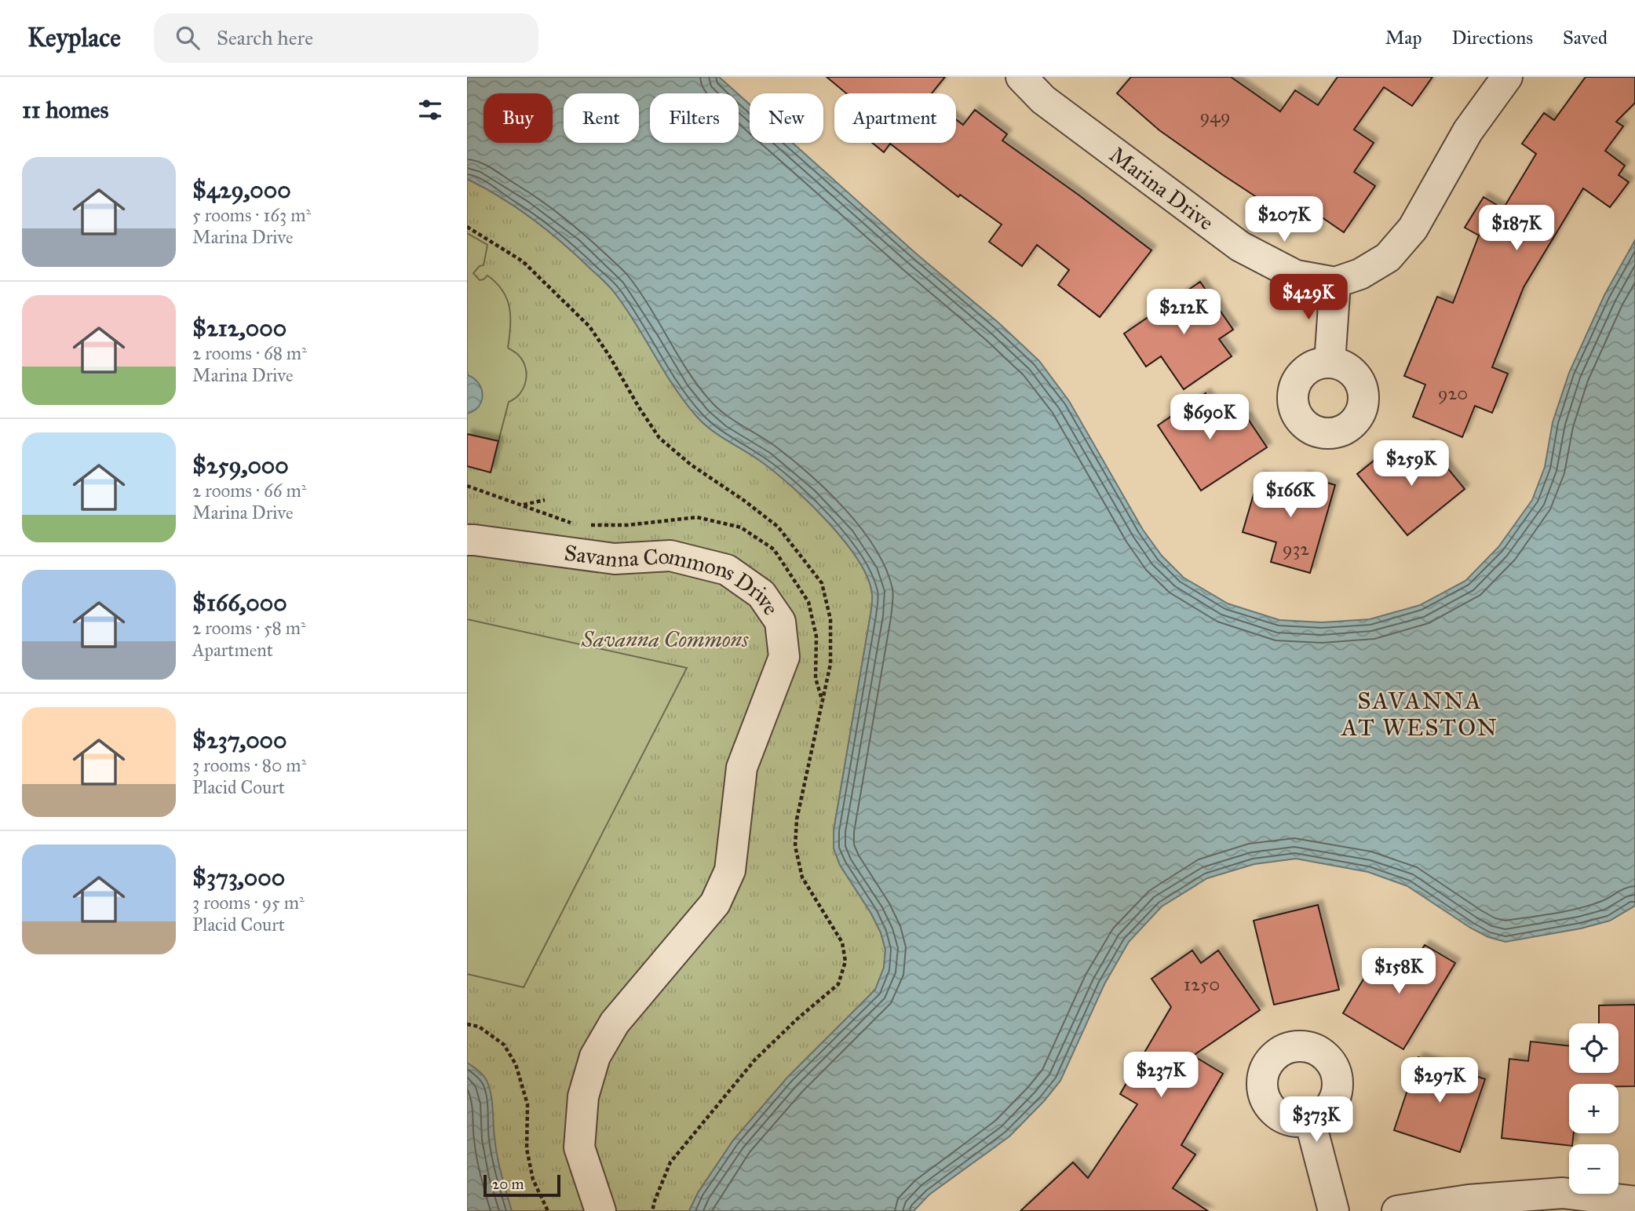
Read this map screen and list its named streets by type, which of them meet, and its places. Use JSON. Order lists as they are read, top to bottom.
{
  "streets": {
    "street": ["Marina Drive", "Savanna Commons Drive"]
  },
  "districts": ["SAVANNA AT WESTON"],
  "parks": ["Savanna Commons"],
  "house_numbers": [
    "949",
    "920",
    "932",
    "1250"
  ],
  "scale_bar": "20 m",
  "page": {
    "header": "Keyplace",
    "search": "Search here",
    "nav": ["Map", "Directions", "Saved"],
    "heading": "11 homes",
    "chip": [
      "Buy",
      "Rent",
      "Filters",
      "New",
      "Apartment"
    ],
    "list": [
      {
        "name": "$429,000",
        "note": "5 rooms · 163 m² · Marina Drive"
      },
      {
        "name": "$212,000",
        "note": "2 rooms · 68 m² · Marina Drive"
      },
      {
        "name": "$259,000",
        "note": "2 rooms · 66 m² · Marina Drive"
      },
      {
        "name": "$166,000",
        "note": "2 rooms · 58 m² · Apartment"
      },
      {
        "name": "$237,000",
        "note": "3 rooms · 80 m² · Placid Court"
      },
      {
        "name": "$373,000",
        "note": "3 rooms · 95 m² · Placid Court"
      }
    ],
    "price": [
      "$207K",
      "$187K",
      "$429K",
      "$212K",
      "$690K",
      "$259K",
      "$166K",
      "$158K",
      "$237K",
      "$297K",
      "$373K"
    ],
    "map_buttons": ["+", "−"],
    "scale": "20 m"
  }
}
